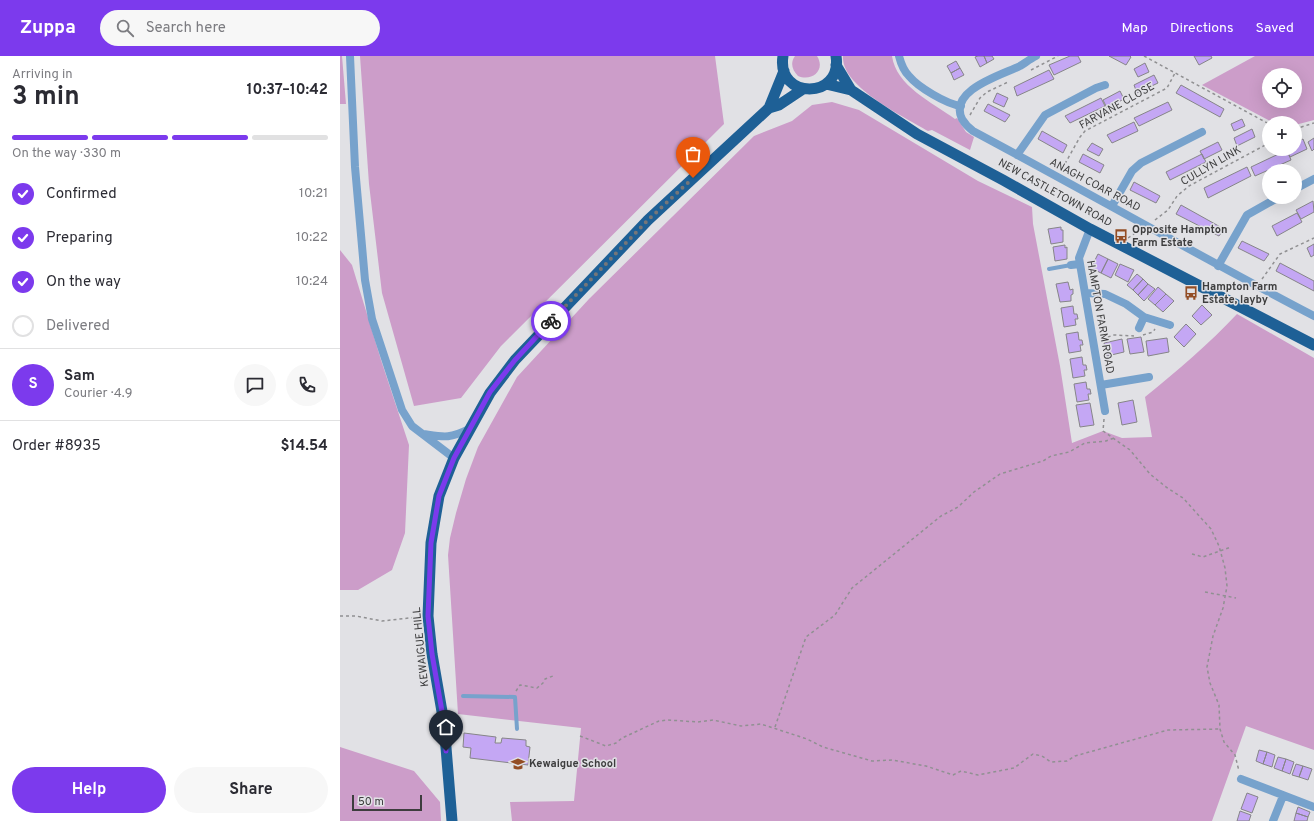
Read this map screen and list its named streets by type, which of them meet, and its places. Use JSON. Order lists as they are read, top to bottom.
{
  "streets": {
    "highway": ["NEW CASTLETOWN ROAD", "KEWAIGUE HILL"],
    "street": ["ANAGH COAR ROAD", "HAMPTON FARM ROAD"],
    "path": ["FARVANE CLOSE", "CULLYN LINK"]
  },
  "crossings": [
    ["FARVANE CLOSE", "ANAGH COAR ROAD"],
    ["CULLYN LINK", "ANAGH COAR ROAD"],
    ["NEW CASTLETOWN ROAD", "HAMPTON FARM ROAD"]
  ],
  "places": {
    "bus stop": ["Opposite Hampton Farm Estate", "Hampton Farm Estate, layby"],
    "school or university": ["Kewaigue School"]
  },
  "scale_bar": "50 m",
  "page": {
    "header": "Zuppa",
    "search": "Search here",
    "nav": ["Map", "Directions", "Saved"],
    "heading": ["3 min", "Arriving in", "10:37–10:42"],
    "panel": [
      "Sam",
      "Courier · 4.9",
      "Order #8935",
      "$14.54"
    ],
    "map_buttons": ["+", "−"],
    "bar": "On the way · 330 m",
    "list": [
      ["Confirmed", "10:21"],
      ["Preparing", "10:22"],
      ["On the way", "10:24"],
      "Delivered"
    ],
    "round": "S",
    "buttons": ["Help", "Share"],
    "scale": "50 m"
  }
}
